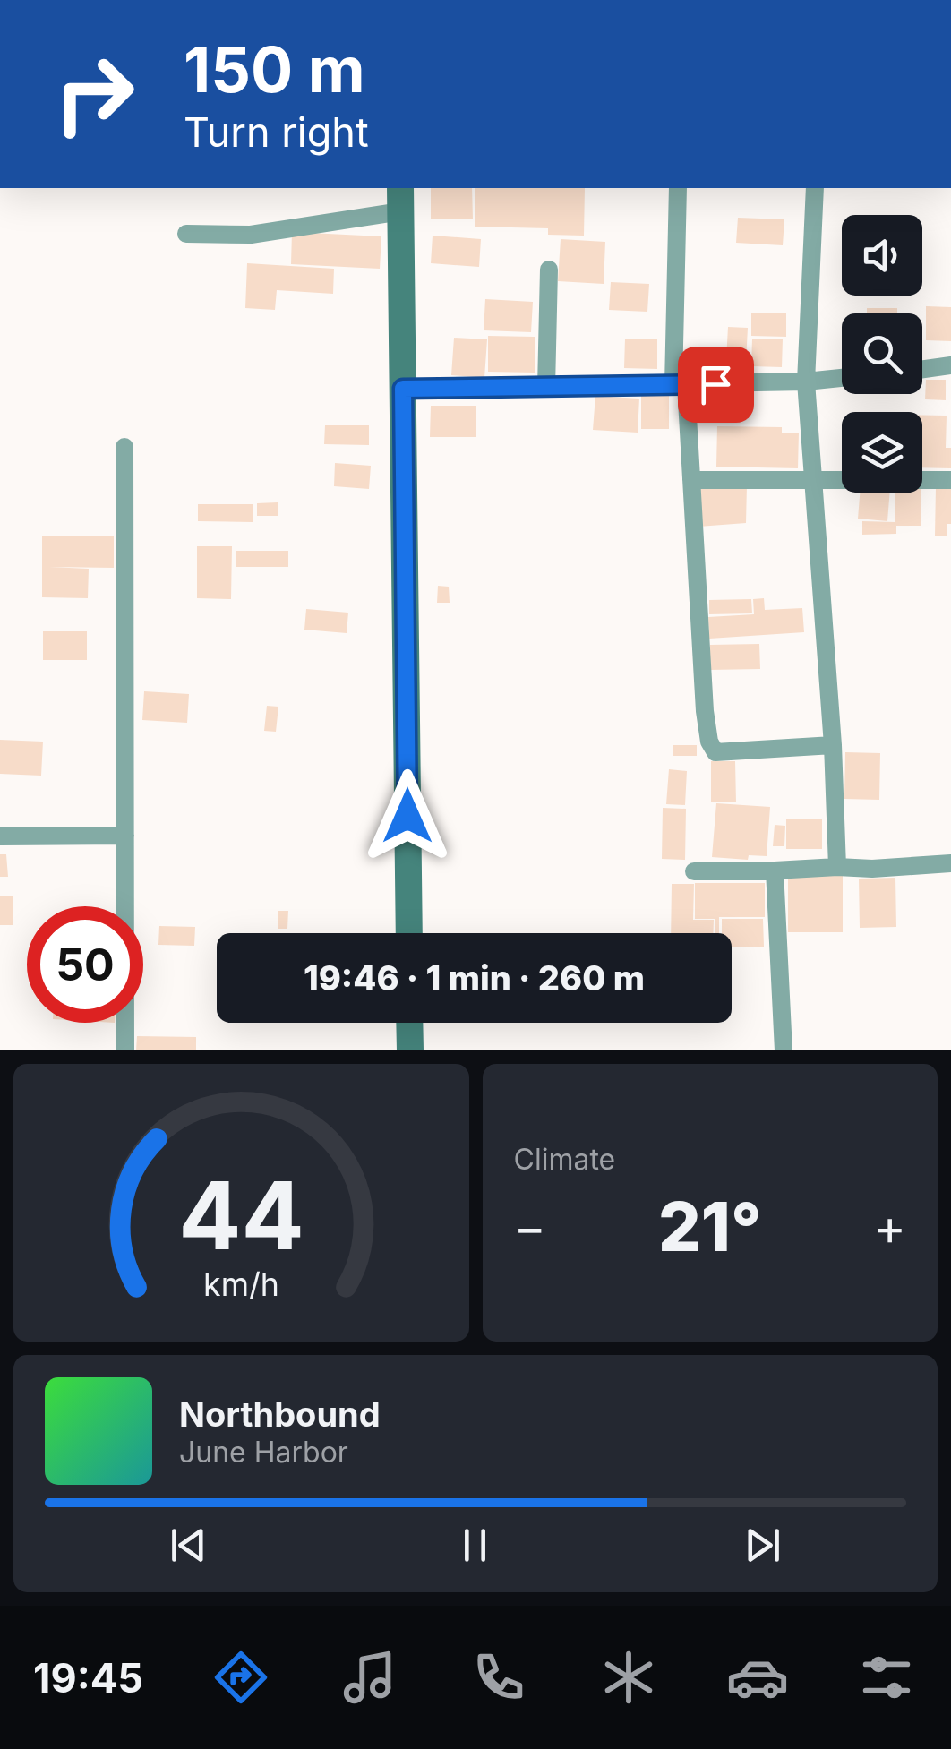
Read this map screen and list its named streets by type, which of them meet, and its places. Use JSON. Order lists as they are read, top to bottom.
{
  "page": {
    "turn": ["150 m", "Turn right"],
    "limit": "50",
    "trip": "19:46 · 1 min · 260 m",
    "tile": "Climate",
    "heat": ["−", "21°", "+"],
    "song": ["Northbound", "June Harbor"],
    "tabs": "19:45",
    "gauge": ["44", "km/h"]
  }
}
